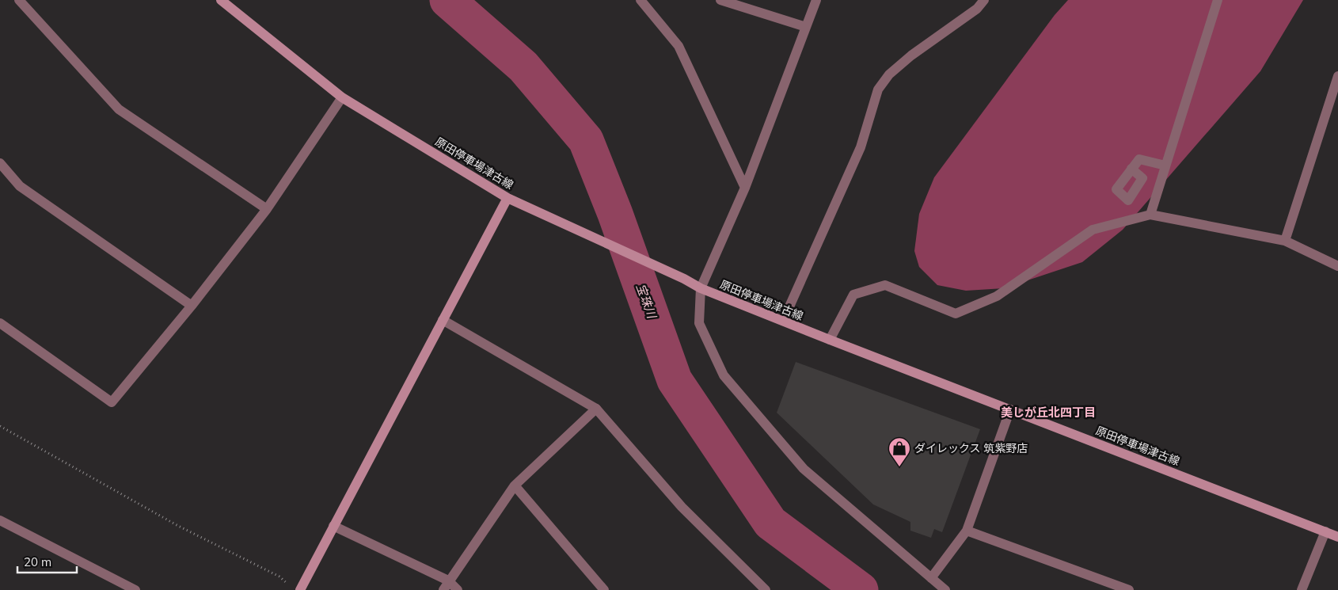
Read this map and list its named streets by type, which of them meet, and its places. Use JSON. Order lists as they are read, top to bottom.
{
  "streets": {
    "main road": ["原田停車場津古線"]
  },
  "districts": ["美しが丘北四丁目"],
  "water": ["宝珠川"],
  "places": {
    "shop": ["ダイレックス 筑紫野店"]
  },
  "scale_bar": "20 m"
}
